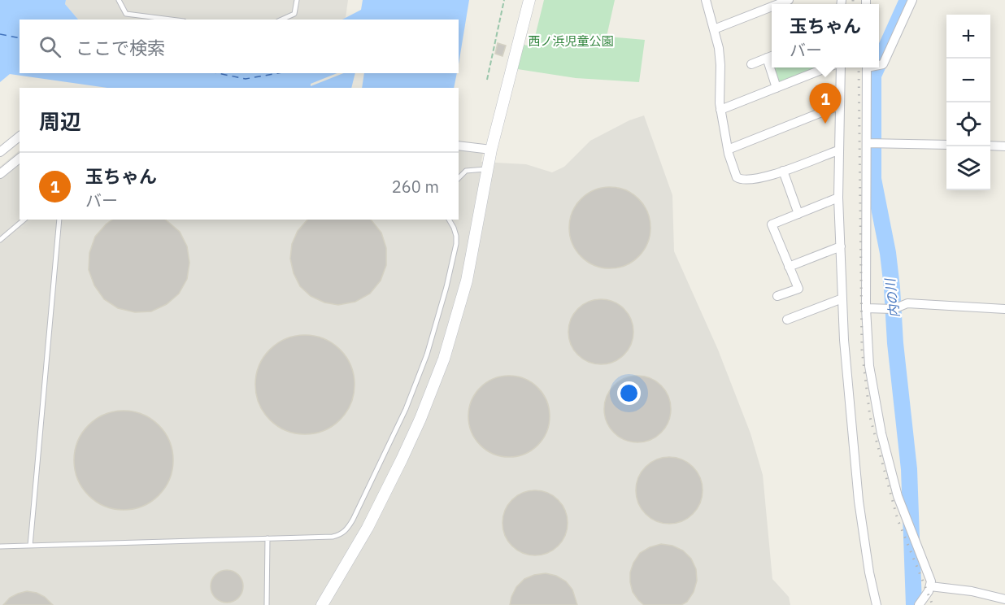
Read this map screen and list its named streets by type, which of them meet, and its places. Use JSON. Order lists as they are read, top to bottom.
{
  "water": ["内の川"],
  "parks": ["西ノ浜児童公園"],
  "page": {
    "popup": ["玉ちゃん", "バー"],
    "map_buttons": ["+", "−"],
    "search": "ここで検索",
    "pins": "1",
    "heading": "周辺",
    "list": [
      {
        "mark": "1",
        "name": "玉ちゃん",
        "note": "バー",
        "value": "260 m"
      }
    ]
  }
}
